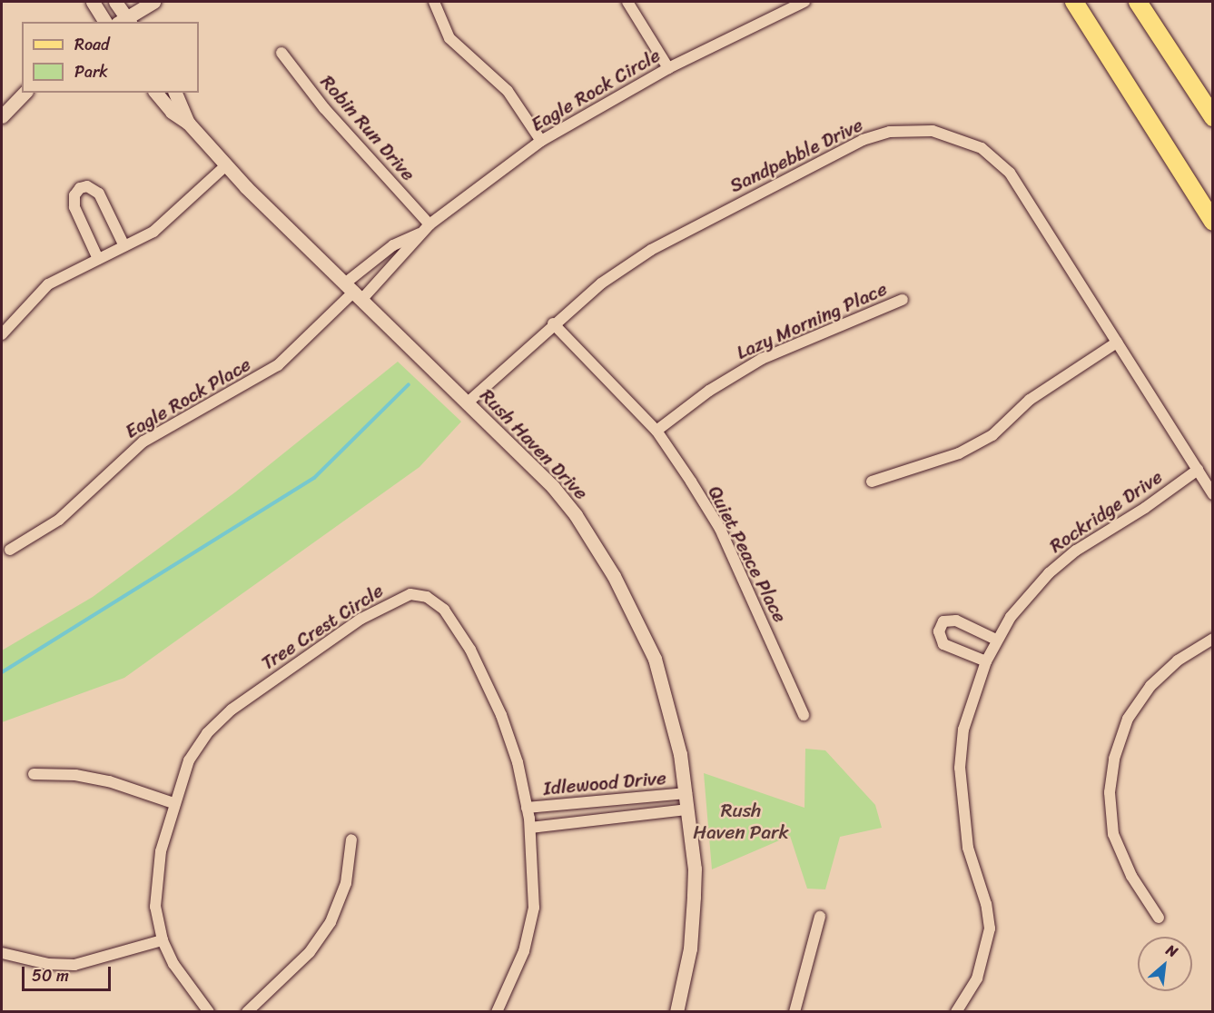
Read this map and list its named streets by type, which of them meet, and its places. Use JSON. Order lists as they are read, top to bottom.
{
  "streets": {
    "street": [
      "Eagle Rock Circle",
      "Robin Run Drive",
      "Sandpebble Drive",
      "Lazy Morning Place",
      "Eagle Rock Place",
      "Rush Haven Drive",
      "Rockridge Drive",
      "Quiet Peace Place",
      "Tree Crest Circle",
      "Idlewood Drive"
    ]
  },
  "crossings": [
    ["Eagle Rock Circle", "Robin Run Drive"],
    ["Eagle Rock Circle", "Eagle Rock Place"],
    ["Eagle Rock Circle", "Rush Haven Drive"],
    ["Sandpebble Drive", "Rush Haven Drive"],
    ["Sandpebble Drive", "Rockridge Drive"],
    ["Sandpebble Drive", "Quiet Peace Place"],
    ["Lazy Morning Place", "Quiet Peace Place"],
    ["Eagle Rock Place", "Rush Haven Drive"],
    ["Rush Haven Drive", "Idlewood Drive"],
    ["Tree Crest Circle", "Idlewood Drive"]
  ],
  "parks": ["Rush Haven Park"],
  "legend": ["Road", "Park"],
  "scale_bar": "50 m",
  "north": "top right"
}
